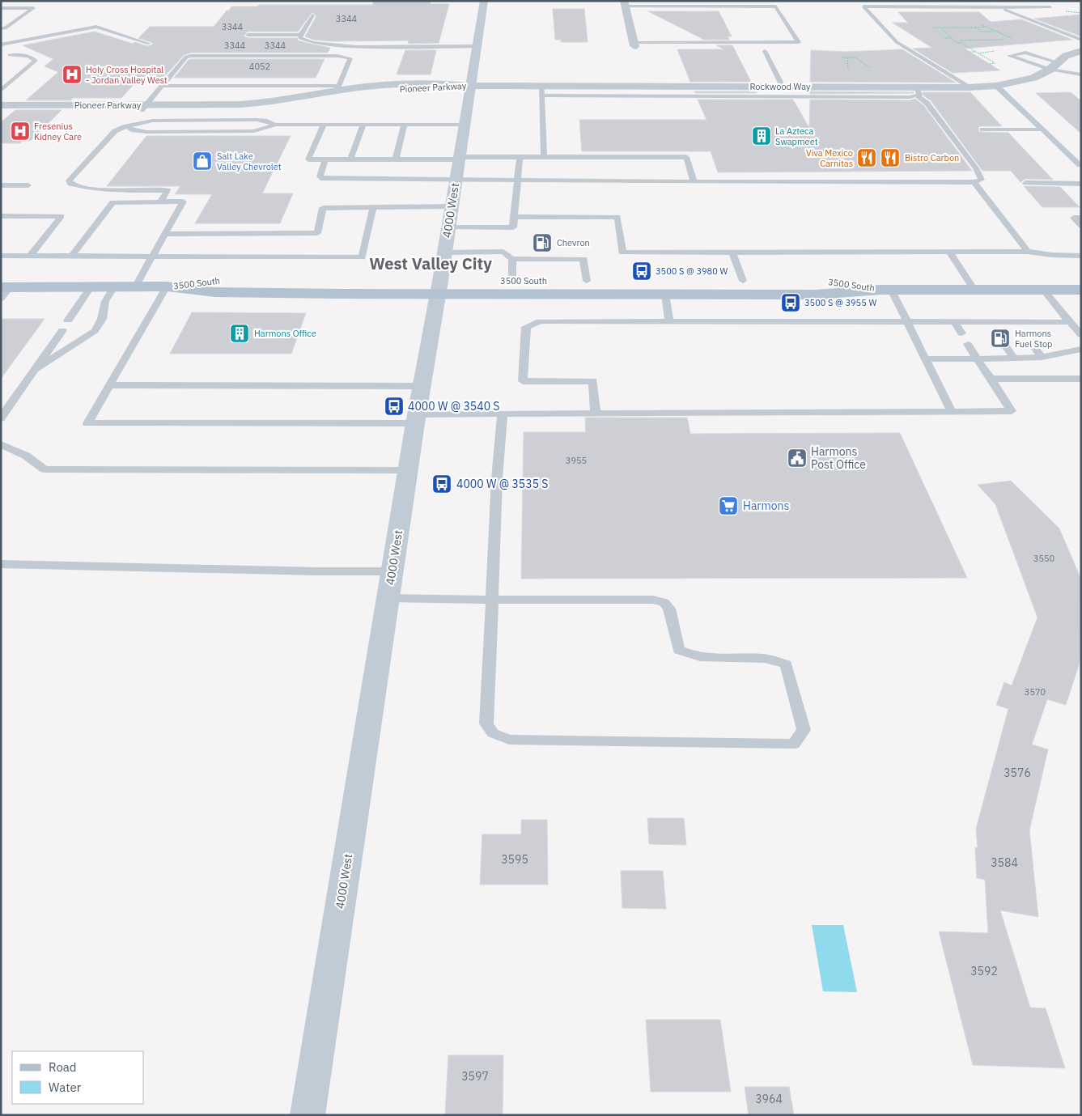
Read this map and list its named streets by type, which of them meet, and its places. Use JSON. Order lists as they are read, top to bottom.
{
  "streets": {
    "main road": ["3500 South"],
    "street": ["Rockwood Way", "Pioneer Parkway", "4000 West"]
  },
  "crossings": [
    ["Rockwood Way", "Pioneer Parkway"],
    ["Rockwood Way", "4000 West"],
    ["Pioneer Parkway", "4000 West"],
    ["4000 West", "3500 South"]
  ],
  "districts": ["West Valley City"],
  "places": {
    "hospital": ["Holy Cross Hospital - Jordan Valley West", "Fresenius Kidney Care"],
    "building": ["La Azteca Swapmeet", "Harmons Office"],
    "restaurant": ["Viva Mexico Carnitas", "Bistro Carbon"],
    "shop": ["Salt Lake Valley Chevrolet"],
    "fuel station": ["Chevron", "Harmons Fuel Stop"],
    "bus stop": [
      "3500 S @ 3980 W",
      "3500 S @ 3955 W",
      "4000 W @ 3540 S",
      "4000 W @ 3535 S"
    ],
    "public building": ["Harmons Post Office"],
    "supermarket": ["Harmons"]
  },
  "house_numbers": [
    "3344",
    "3344",
    "3344",
    "3344",
    "4052",
    "3955",
    "3550",
    "3570",
    "3576",
    "3595",
    "3584",
    "3592",
    "3597",
    "3964"
  ],
  "legend": ["Road", "Water"]
}
